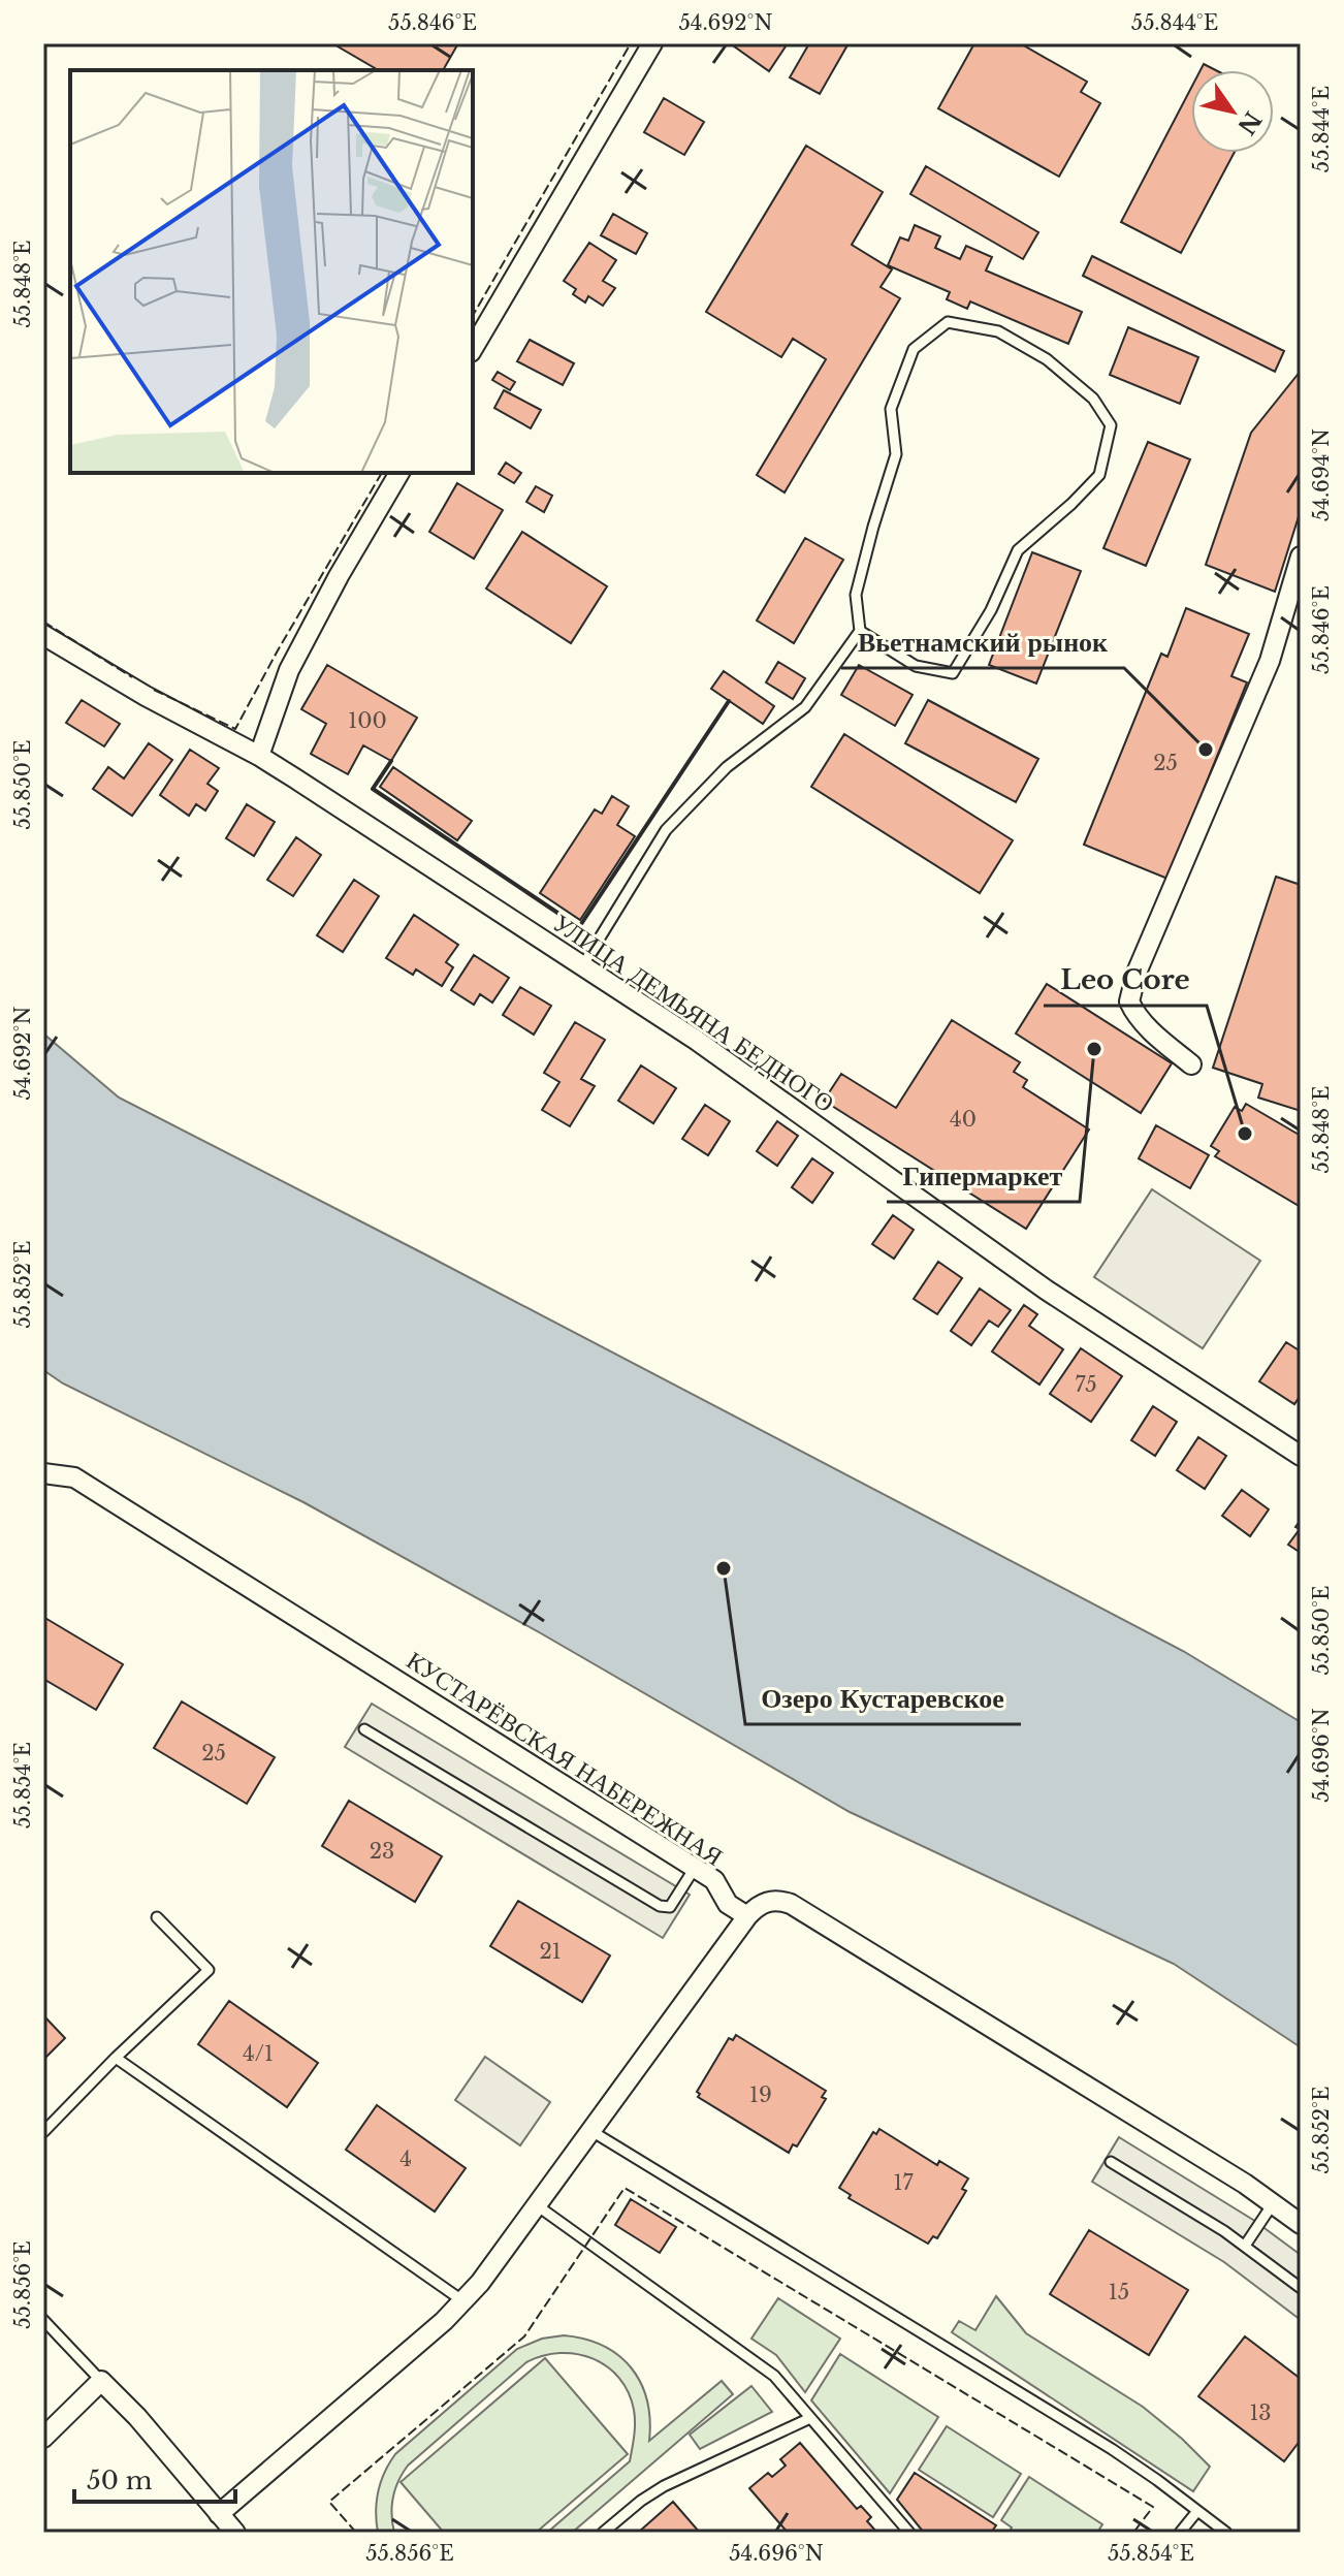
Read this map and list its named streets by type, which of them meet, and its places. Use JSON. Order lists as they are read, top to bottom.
{
  "streets": {
    "street": ["УЛИЦА ДЕМЬЯНА БЕДНОГО", "КУСТАРЁВСКАЯ НАБЕРЕЖНАЯ"]
  },
  "places": [
    "Вьетнамский рынок",
    "Гипермаркет",
    "Leo Core",
    "Озеро Кустаревское"
  ],
  "house_numbers": [
    "100",
    "25",
    "40",
    "75",
    "25",
    "23",
    "21",
    "4/1",
    "19",
    "4",
    "17",
    "15",
    "13"
  ],
  "scale_bar": "50 m",
  "north": "bottom right",
  "coordinates": [
    "55.846°E",
    "54.692°N",
    "55.844°E",
    "55.848°E",
    "54.694°N",
    "55.850°E",
    "55.852°E",
    "54.696°N",
    "55.854°E",
    "55.856°E"
  ]
}
